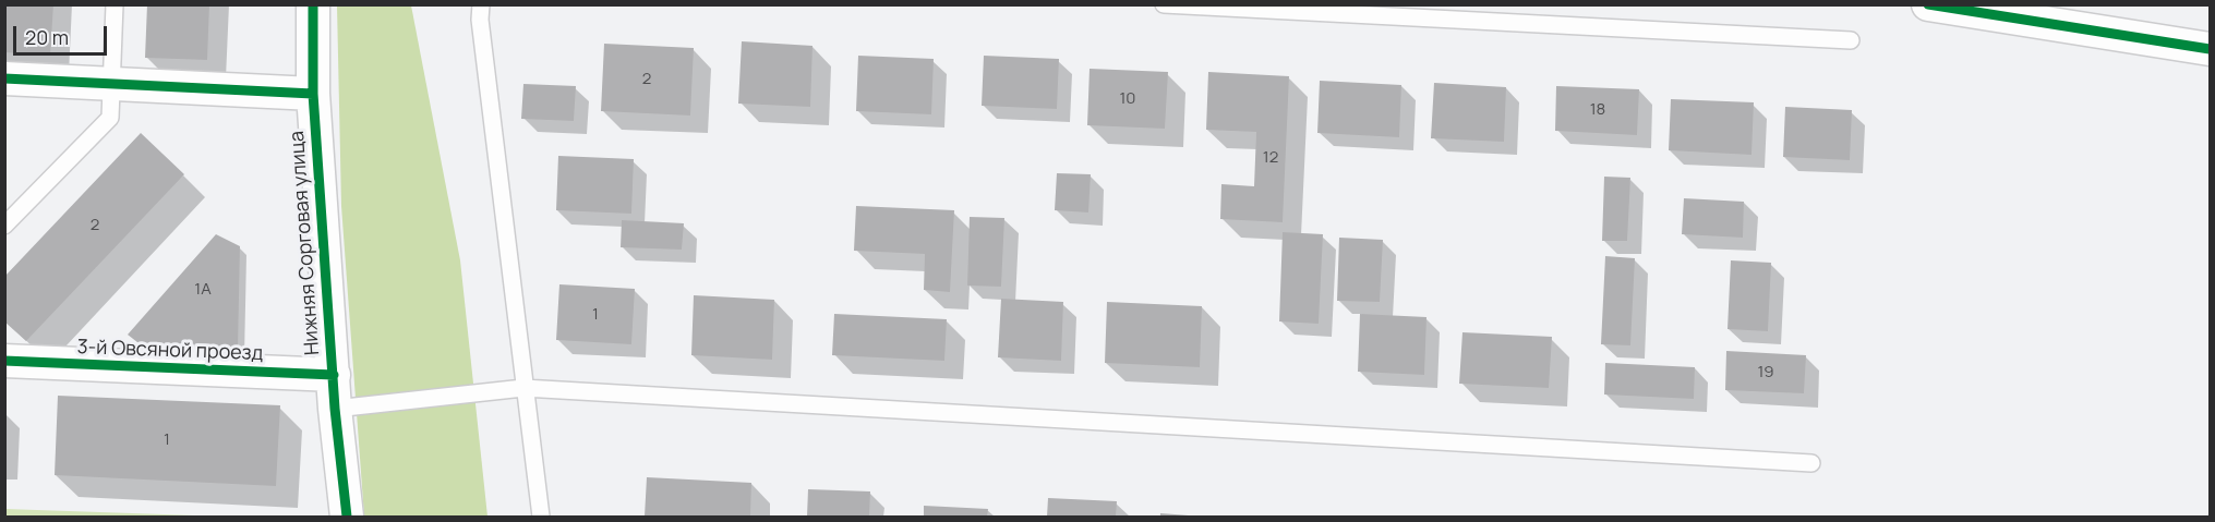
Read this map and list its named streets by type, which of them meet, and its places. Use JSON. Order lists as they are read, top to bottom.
{
  "streets": {
    "street": ["Нижняя Сорговая улица", "3-й Овсяной проезд"]
  },
  "crossings": [
    ["Нижняя Сорговая улица", "3-й Овсяной проезд"]
  ],
  "house_numbers": [
    "2",
    "10",
    "18",
    "12",
    "2",
    "1А",
    "1",
    "19",
    "1"
  ],
  "scale_bar": "20 m"
}
